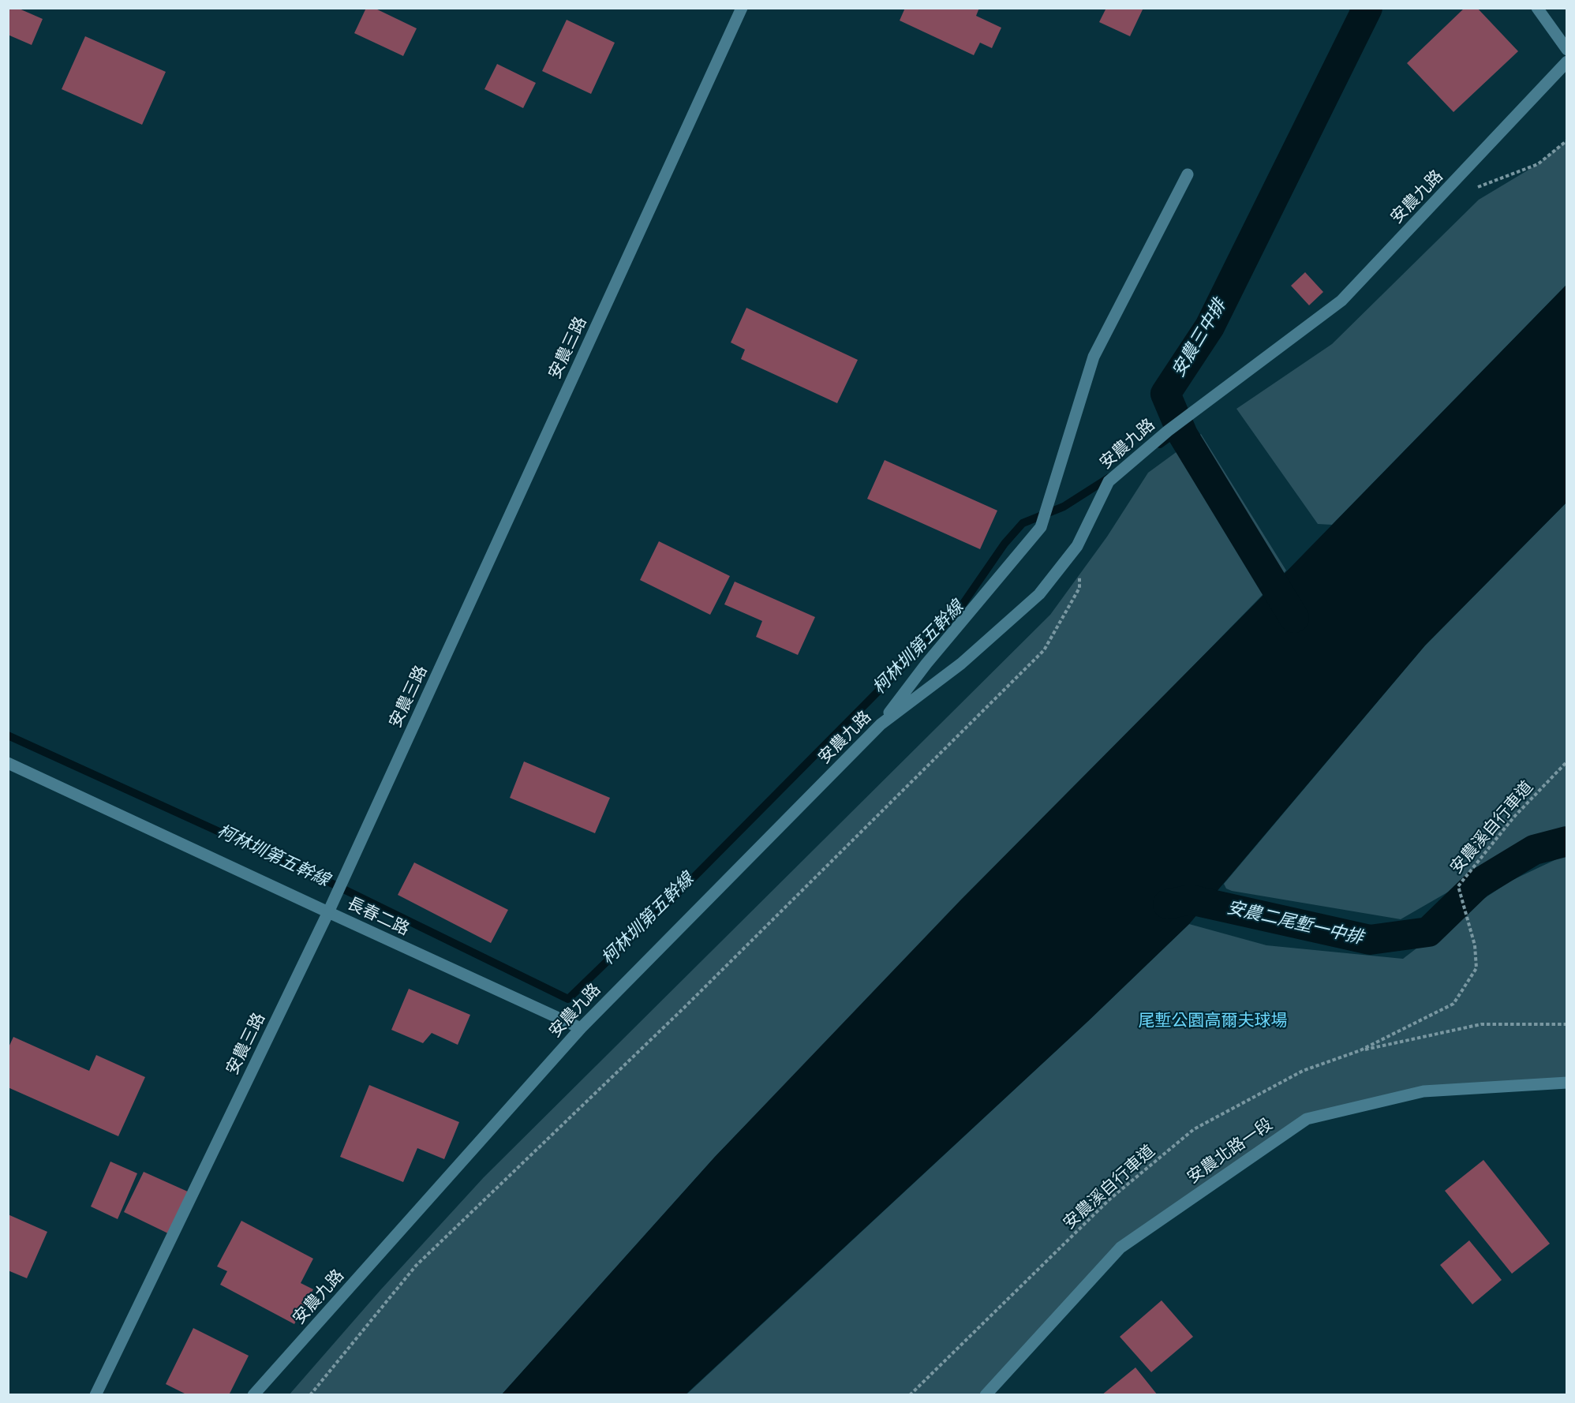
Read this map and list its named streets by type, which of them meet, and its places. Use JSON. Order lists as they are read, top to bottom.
{
  "streets": {
    "street": [
      "安農九路",
      "安農三路",
      "長春二路",
      "安農北路一段"
    ],
    "path": ["安農溪自行車道"]
  },
  "crossings": [
    ["安農九路", "長春二路"],
    ["安農三路", "長春二路"]
  ],
  "water": ["安農三中排", "柯林圳第五幹線", "安農二尾塹一中排"],
  "parks": ["尾塹公園高爾夫球場"]
}
